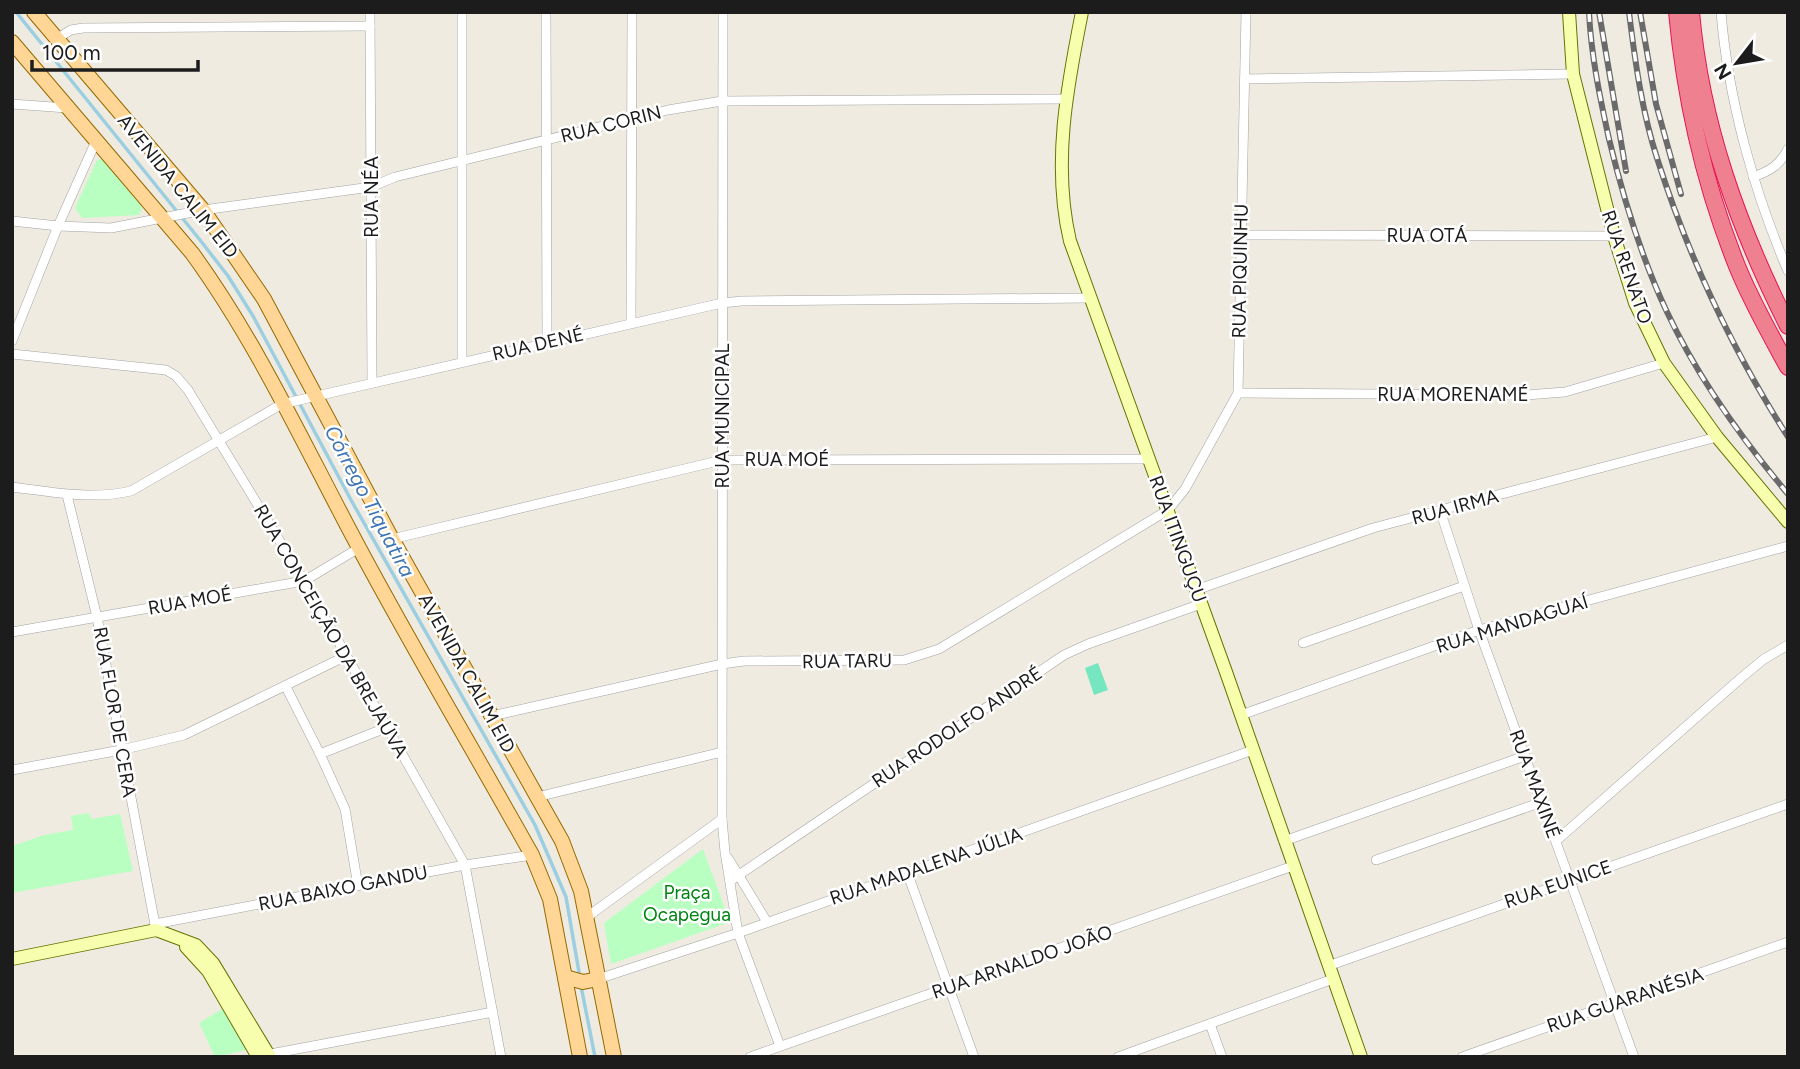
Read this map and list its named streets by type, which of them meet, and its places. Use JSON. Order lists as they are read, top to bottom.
{
  "streets": {
    "main road": ["AVENIDA CALIM EID", "RUA RENATO", "RUA ITINGUÇU"],
    "street": [
      "RUA CORIN",
      "RUA NÉA",
      "RUA OTÁ",
      "RUA PIQUINHU",
      "RUA DENÉ",
      "RUA MORENAMÉ",
      "RUA MUNICIPAL",
      "RUA MOÉ",
      "RUA IRMA",
      "RUA MANDAGUAÍ",
      "RUA CONCEIÇÃO DA BREJAÚVA",
      "RUA TARU",
      "RUA FLOR DE CERA",
      "RUA RODOLFO ANDRÉ",
      "RUA MAXINÉ",
      "RUA MADALENA JÚLIA",
      "RUA EUNICE",
      "RUA BAIXO GANDU",
      "RUA ARNALDO JOÃO",
      "RUA GUARANÉSIA"
    ]
  },
  "crossings": [
    ["RUA CORIN", "AVENIDA CALIM EID"],
    ["RUA CORIN", "RUA NÉA"],
    ["RUA CORIN", "RUA MUNICIPAL"],
    ["RUA CORIN", "RUA ITINGUÇU"],
    ["AVENIDA CALIM EID", "RUA DENÉ"],
    ["AVENIDA CALIM EID", "RUA MOÉ"],
    ["AVENIDA CALIM EID", "RUA TARU"],
    ["AVENIDA CALIM EID", "RUA MADALENA JÚLIA"],
    ["AVENIDA CALIM EID", "RUA BAIXO GANDU"],
    ["RUA NÉA", "RUA DENÉ"],
    ["RUA OTÁ", "RUA RENATO"],
    ["RUA OTÁ", "RUA PIQUINHU"],
    ["RUA RENATO", "RUA MORENAMÉ"],
    ["RUA RENATO", "RUA IRMA"],
    ["RUA PIQUINHU", "RUA MORENAMÉ"],
    ["RUA PIQUINHU", "RUA ITINGUÇU"],
    ["RUA PIQUINHU", "RUA TARU"],
    ["RUA DENÉ", "RUA MUNICIPAL"],
    ["RUA DENÉ", "RUA ITINGUÇU"],
    ["RUA DENÉ", "RUA CONCEIÇÃO DA BREJAÚVA"],
    ["RUA DENÉ", "RUA FLOR DE CERA"],
    ["RUA MUNICIPAL", "RUA MOÉ"],
    ["RUA MUNICIPAL", "RUA TARU"],
    ["RUA MOÉ", "RUA ITINGUÇU"],
    ["RUA MOÉ", "RUA CONCEIÇÃO DA BREJAÚVA"],
    ["RUA MOÉ", "RUA FLOR DE CERA"],
    ["RUA IRMA", "RUA ITINGUÇU"],
    ["RUA IRMA", "RUA MAXINÉ"],
    ["RUA ITINGUÇU", "RUA MANDAGUAÍ"],
    ["RUA ITINGUÇU", "RUA TARU"],
    ["RUA ITINGUÇU", "RUA RODOLFO ANDRÉ"],
    ["RUA ITINGUÇU", "RUA MADALENA JÚLIA"],
    ["RUA ITINGUÇU", "RUA EUNICE"],
    ["RUA ITINGUÇU", "RUA ARNALDO JOÃO"],
    ["RUA MANDAGUAÍ", "RUA MAXINÉ"],
    ["RUA CONCEIÇÃO DA BREJAÚVA", "RUA BAIXO GANDU"],
    ["RUA FLOR DE CERA", "RUA BAIXO GANDU"],
    ["RUA MAXINÉ", "RUA EUNICE"],
    ["RUA MAXINÉ", "RUA GUARANÉSIA"]
  ],
  "water": ["Córrego Tiquatira"],
  "parks": ["Praça Ocapegua"],
  "scale_bar": "100 m",
  "north": "bottom left"
}
